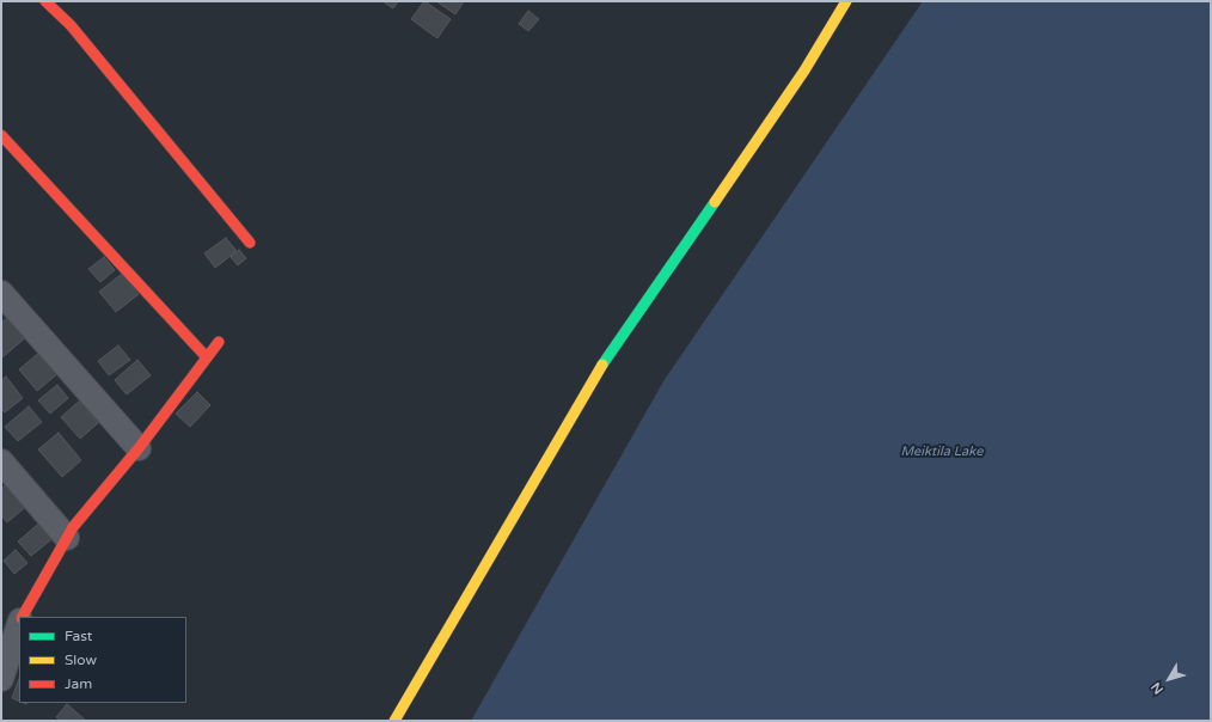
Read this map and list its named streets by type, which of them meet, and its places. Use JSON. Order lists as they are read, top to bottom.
{
  "water": ["Meiktila Lake"],
  "legend": ["Fast", "Slow", "Jam"],
  "north": "bottom left"
}
